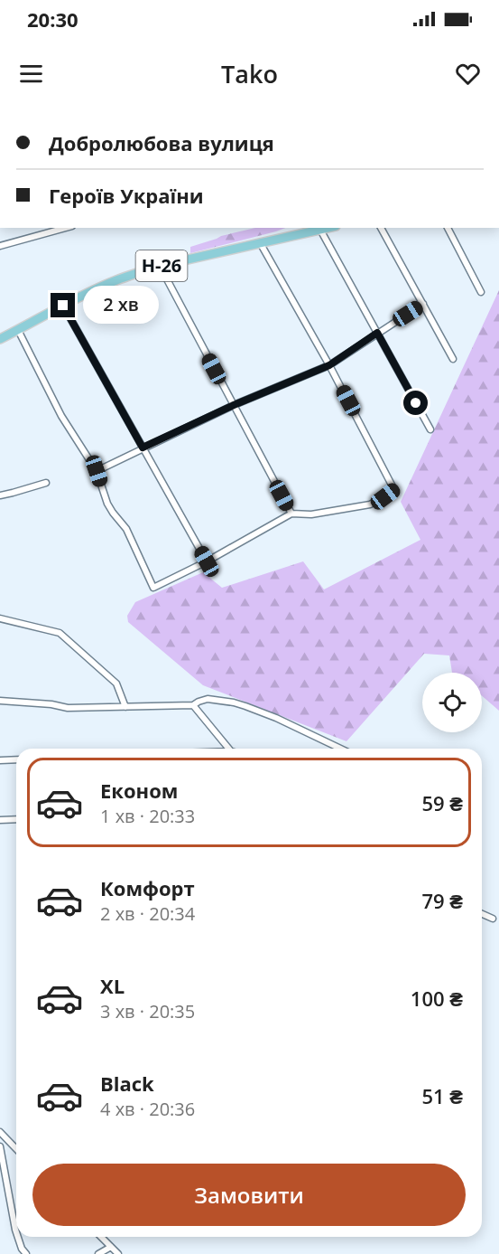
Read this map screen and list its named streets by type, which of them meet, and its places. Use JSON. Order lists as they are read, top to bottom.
{
  "streets": {
    "main road": ["Н-26"]
  },
  "page": {
    "status": "20:30",
    "header": "Tako",
    "banner": ["Добролюбова вулиця", "Героїв України"],
    "bubble": "2 хв",
    "list": [
      {
        "name": "Економ",
        "note": "1 хв · 20:33",
        "value": "59 ₴"
      },
      {
        "name": "Комфорт",
        "note": "2 хв · 20:34",
        "value": "79 ₴"
      },
      {
        "name": "XL",
        "note": "3 хв · 20:35",
        "value": "100 ₴"
      },
      {
        "name": "Black",
        "note": "4 хв · 20:36",
        "value": "51 ₴"
      }
    ],
    "buttons": "Замовити"
  }
}
